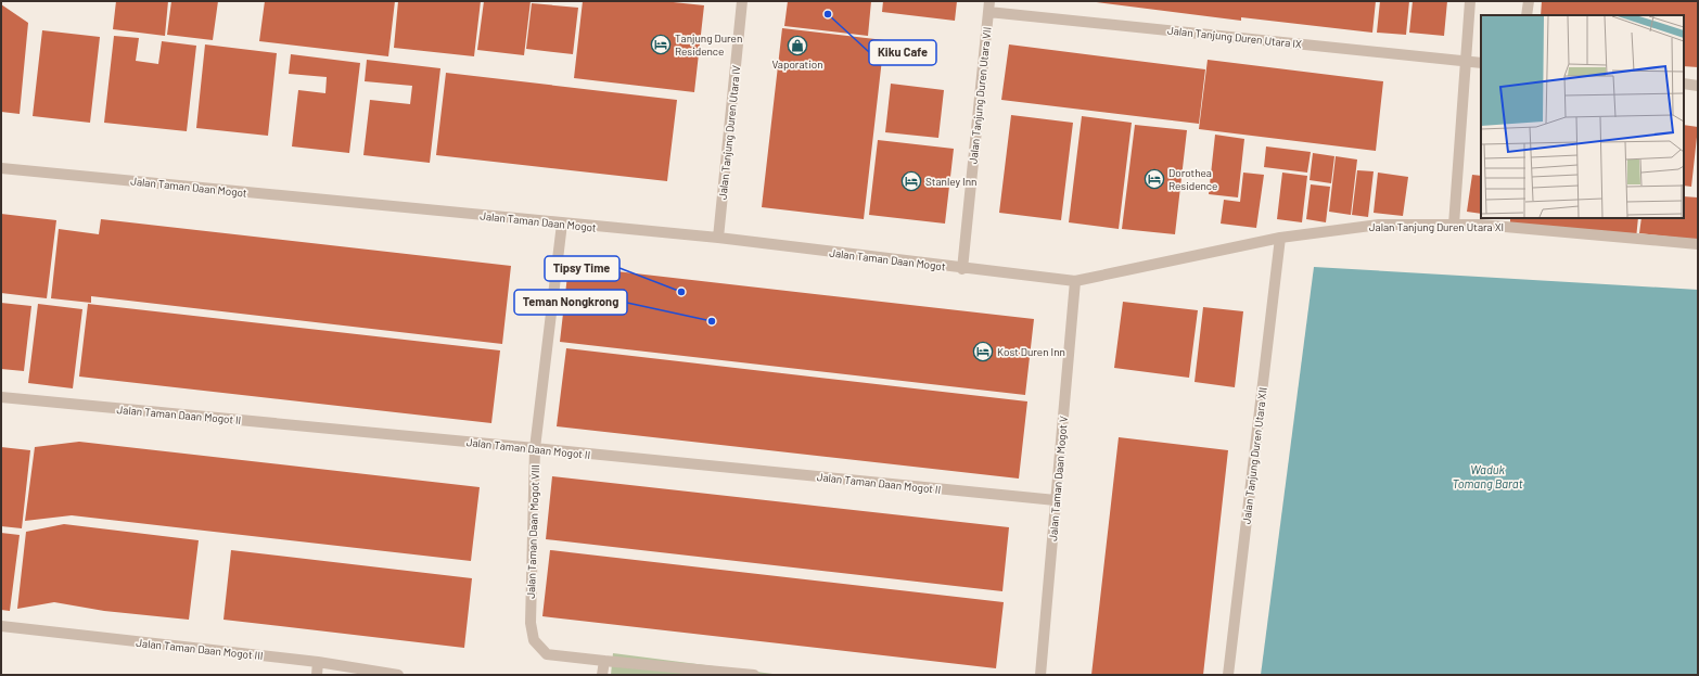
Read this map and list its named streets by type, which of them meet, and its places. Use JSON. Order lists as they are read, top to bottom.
{
  "streets": {
    "street": [
      "Jalan Tanjung Duren Utara IX",
      "Jalan Tanjung Duren Utara VII",
      "Jalan Tanjung Duren Utara IV",
      "Jalan Taman Daan Mogot",
      "Jalan Tanjung Duren Utara XI",
      "Jalan Taman Daan Mogot II",
      "Jalan Tanjung Duren Utara XII",
      "Jalan Taman Daan Mogot V",
      "Jalan Taman Daan Mogot VIII",
      "Jalan Taman Daan Mogot III"
    ]
  },
  "crossings": [
    ["Jalan Tanjung Duren Utara IX", "Jalan Tanjung Duren Utara VII"],
    ["Jalan Tanjung Duren Utara VII", "Jalan Taman Daan Mogot"],
    ["Jalan Tanjung Duren Utara IV", "Jalan Taman Daan Mogot"],
    ["Jalan Taman Daan Mogot", "Jalan Tanjung Duren Utara XI"],
    ["Jalan Taman Daan Mogot", "Jalan Taman Daan Mogot V"],
    ["Jalan Taman Daan Mogot", "Jalan Taman Daan Mogot VIII"],
    ["Jalan Tanjung Duren Utara XI", "Jalan Tanjung Duren Utara XII"],
    ["Jalan Tanjung Duren Utara XI", "Jalan Taman Daan Mogot V"],
    ["Jalan Taman Daan Mogot II", "Jalan Taman Daan Mogot V"],
    ["Jalan Taman Daan Mogot II", "Jalan Taman Daan Mogot VIII"]
  ],
  "water": ["Waduk Tomang Barat"],
  "places": {
    "other": ["Kiku Cafe", "Tipsy Time", "Teman Nongkrong"],
    "hotel": [
      "Tanjung Duren Residence",
      "Dorothea Residence",
      "Stanley Inn",
      "Kost Duren Inn"
    ],
    "shop": ["Vaporation"]
  }
}
